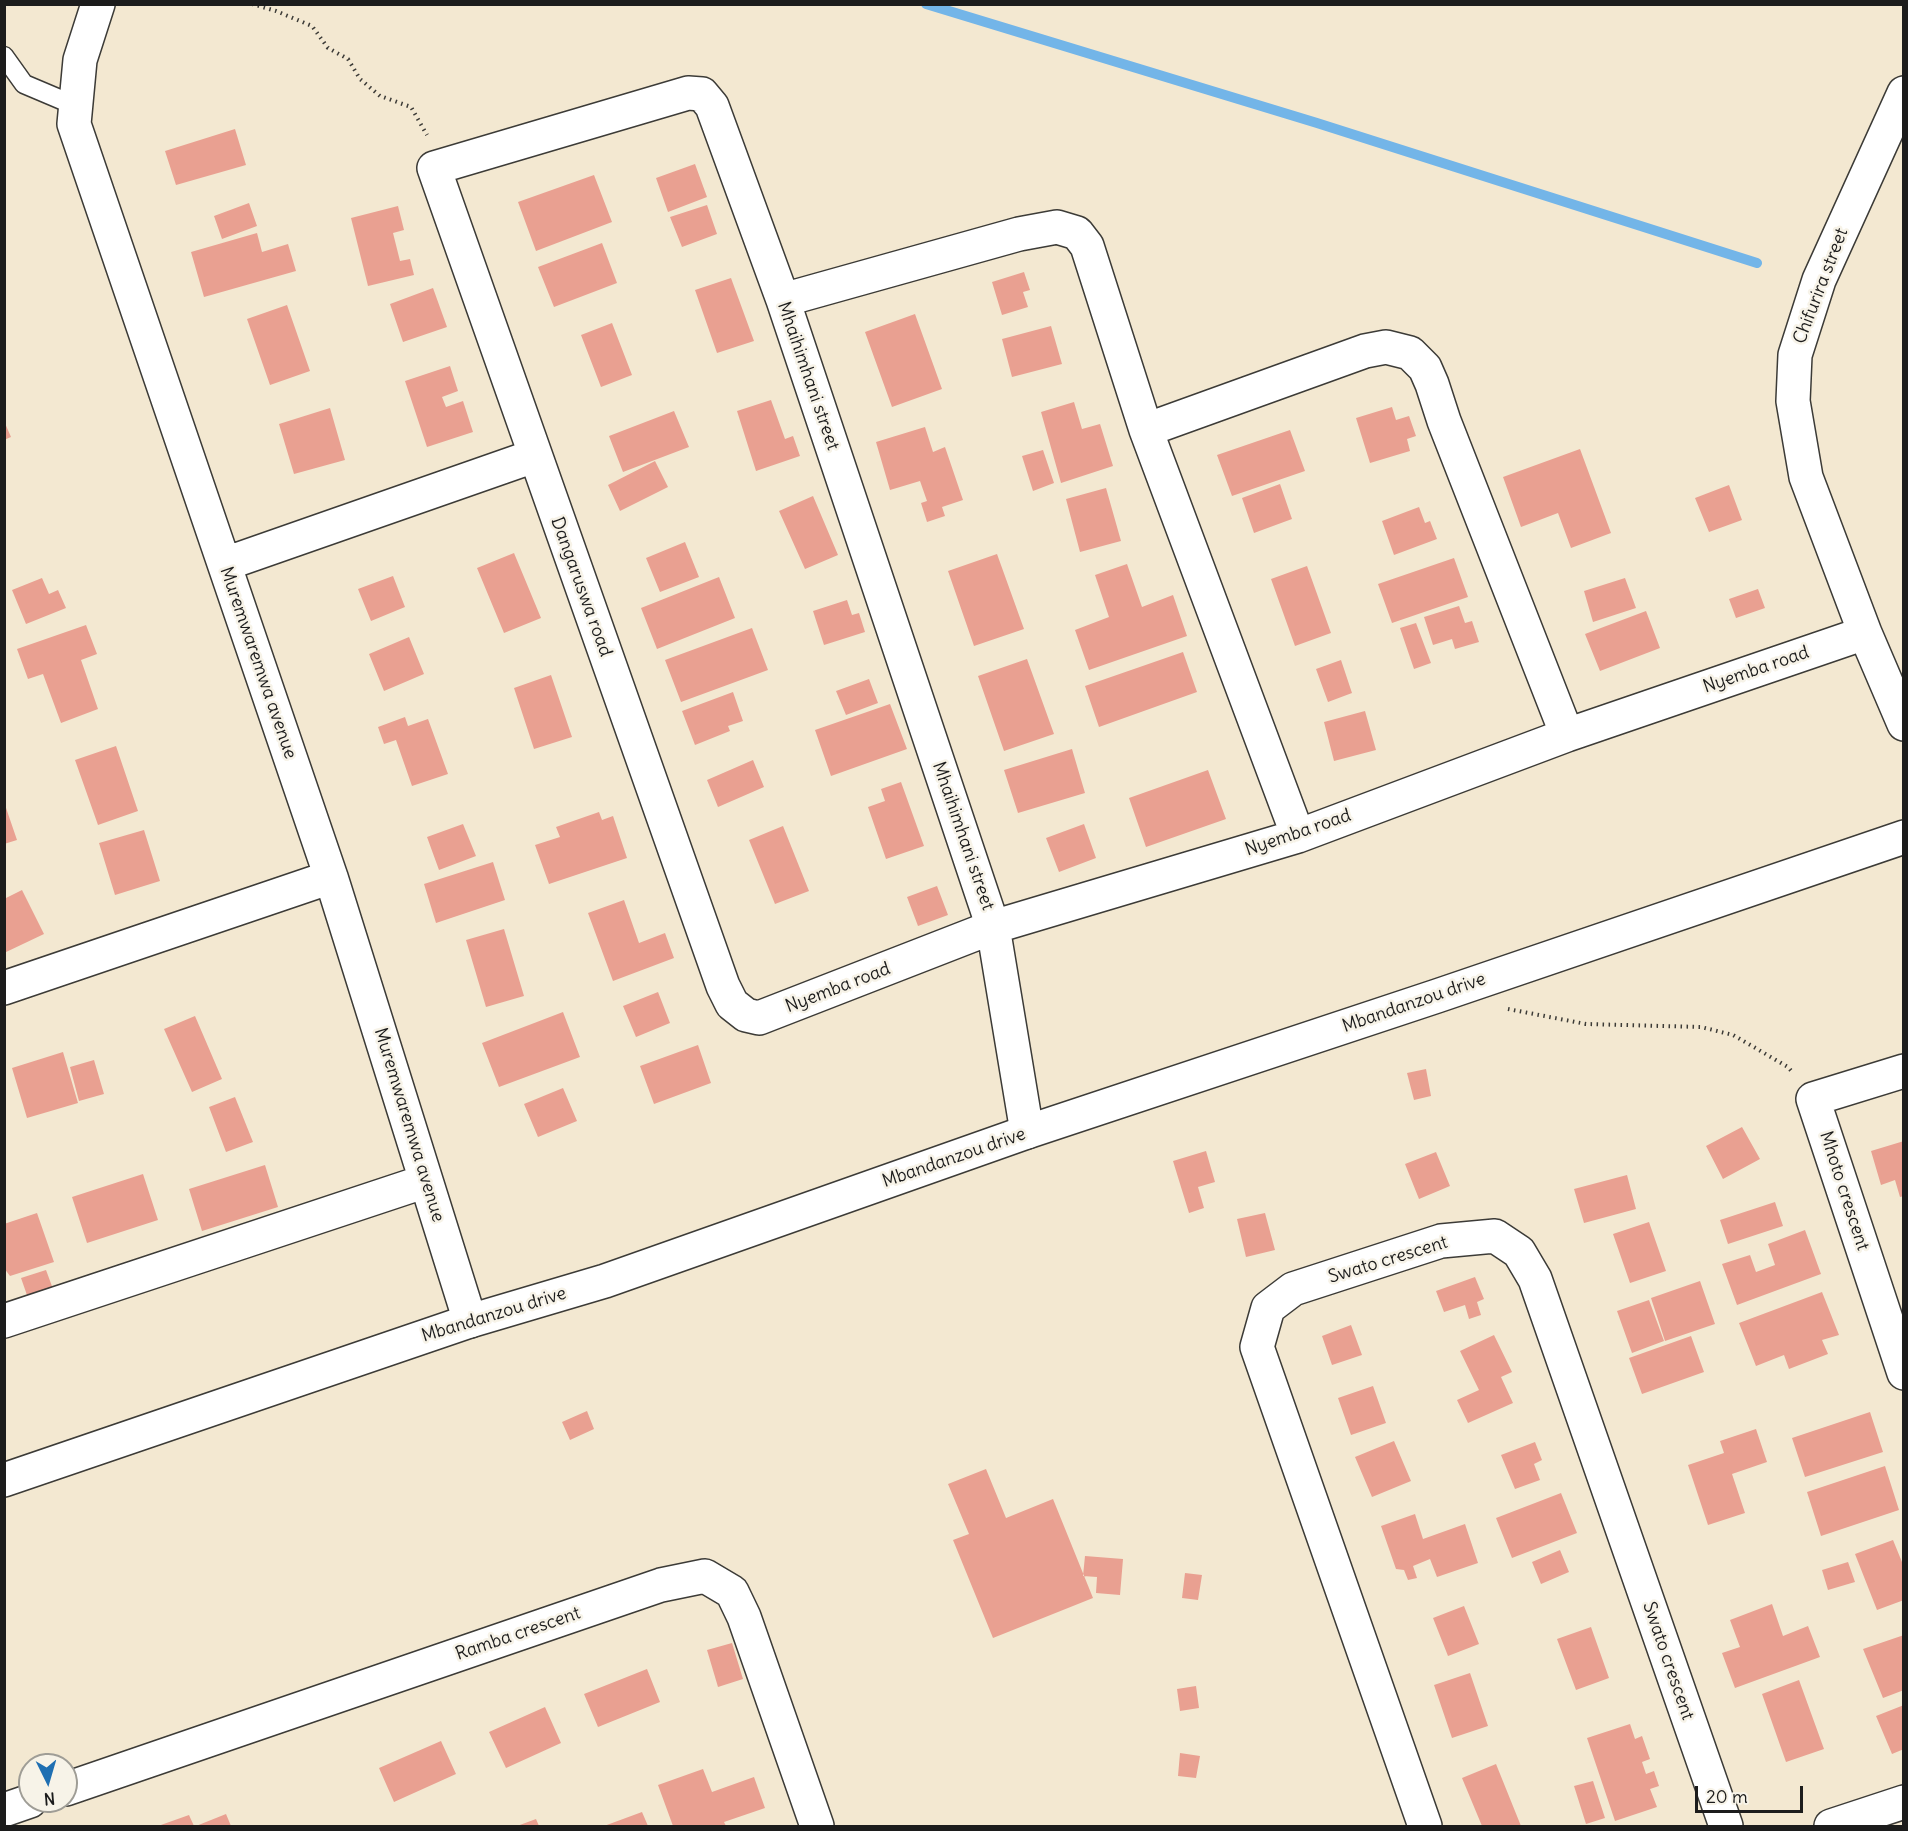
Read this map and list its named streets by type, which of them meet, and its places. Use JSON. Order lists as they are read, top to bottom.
{
  "streets": {
    "street": [
      "Chifurira street",
      "Mhaihimhani street",
      "Dangaruswa road",
      "Muremwaremwa avenue",
      "Nyemba road",
      "Mbandanzou drive",
      "Mhoto crescent",
      "Swato crescent",
      "Ramba crescent"
    ]
  },
  "crossings": [
    ["Chifurira street", "Nyemba road"],
    ["Mhaihimhani street", "Dangaruswa road"],
    ["Mhaihimhani street", "Nyemba road"],
    ["Mhaihimhani street", "Mbandanzou drive"],
    ["Dangaruswa road", "Nyemba road"],
    ["Muremwaremwa avenue", "Mbandanzou drive"]
  ],
  "scale_bar": "20 m",
  "north": "bottom"
}
